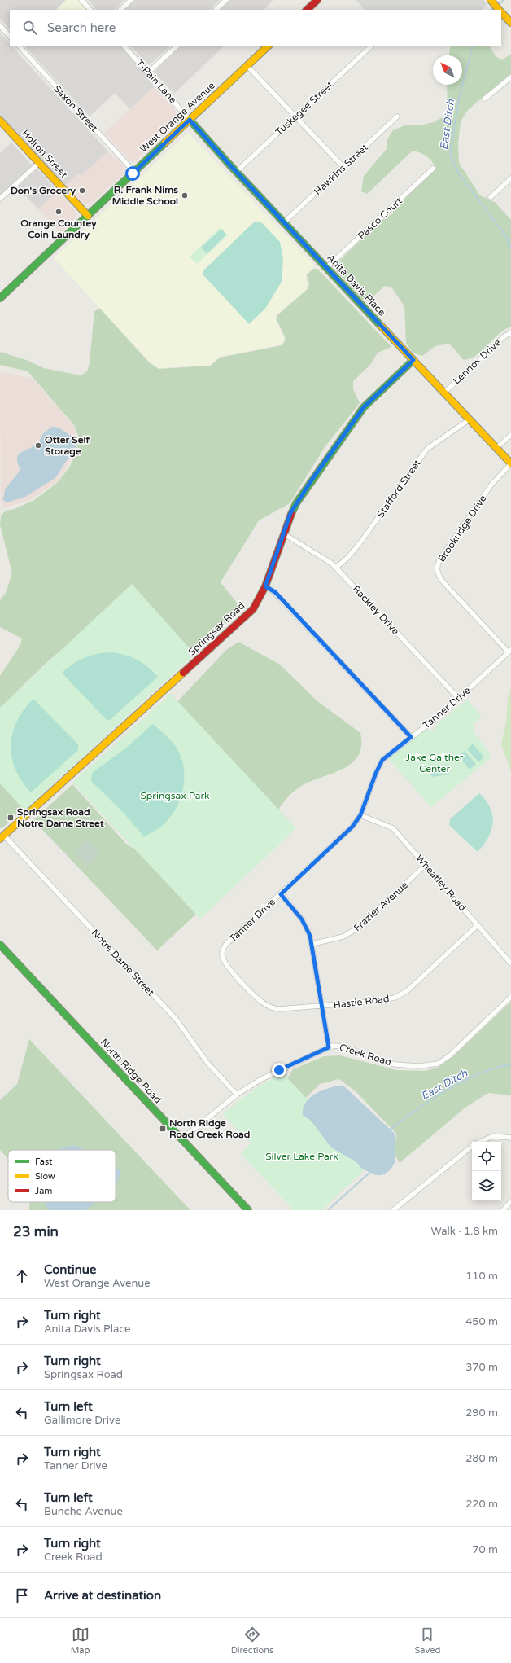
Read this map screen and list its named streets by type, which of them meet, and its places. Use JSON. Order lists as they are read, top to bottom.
{
  "streets": {
    "street": [
      "T-Pain Lane",
      "Saxon Street",
      "Tuskegee Street",
      "West Orange Avenue",
      "Holton Street",
      "Hawkins Street",
      "Pasco Court",
      "Anita Davis Place",
      "Lennox Drive",
      "Stafford Street",
      "Brookridge Drive",
      "Rackley Drive",
      "Springsax Road",
      "Tanner Drive",
      "Wheatley Road",
      "Frazier Avenue",
      "Notre Dame Street",
      "Hastie Road",
      "Creek Road",
      "North Ridge Road"
    ]
  },
  "crossings": [
    ["T-Pain Lane", "West Orange Avenue"],
    ["T-Pain Lane", "Anita Davis Place"],
    ["Saxon Street", "West Orange Avenue"],
    ["Tuskegee Street", "Anita Davis Place"],
    ["West Orange Avenue", "Holton Street"],
    ["West Orange Avenue", "Anita Davis Place"],
    ["Hawkins Street", "Anita Davis Place"],
    ["Pasco Court", "Anita Davis Place"],
    ["Anita Davis Place", "Lennox Drive"],
    ["Anita Davis Place", "Stafford Street"],
    ["Anita Davis Place", "Brookridge Drive"],
    ["Anita Davis Place", "Springsax Road"],
    ["Stafford Street", "Rackley Drive"],
    ["Brookridge Drive", "Tanner Drive"],
    ["Rackley Drive", "Springsax Road"],
    ["Rackley Drive", "Tanner Drive"],
    ["Springsax Road", "Notre Dame Street"],
    ["Tanner Drive", "Wheatley Road"],
    ["Tanner Drive", "Hastie Road"],
    ["Wheatley Road", "Frazier Avenue"],
    ["Wheatley Road", "Hastie Road"],
    ["Notre Dame Street", "Creek Road"],
    ["Creek Road", "North Ridge Road"]
  ],
  "water": ["East Ditch"],
  "parks": ["Jake Gaither Center", "Springsax Park", "Silver Lake Park"],
  "places": {
    "other": [
      "Don's Grocery",
      "R. Frank Nims Middle School",
      "Orange Countey Coin Laundry",
      "Otter Self Storage"
    ],
    "transit": ["Springsax Road Notre Dame Street", "North Ridge Road Creek Road"]
  },
  "legend": ["Fast", "Slow", "Jam"],
  "north": "top left",
  "page": {
    "search": "Search here",
    "heading": ["23 min", "Walk · 1.8 km"],
    "list": [
      ["Continue", "West Orange Avenue", "110 m"],
      ["Turn right", "Anita Davis Place", "450 m"],
      ["Turn right", "Springsax Road", "370 m"],
      ["Turn left", "Gallimore Drive", "290 m"],
      ["Turn right", "Tanner Drive", "280 m"],
      ["Turn left", "Bunche Avenue", "220 m"],
      ["Turn right", "Creek Road", "70 m"],
      "Arrive at destination"
    ],
    "nav": ["Map", "Directions", "Saved"]
  }
}
